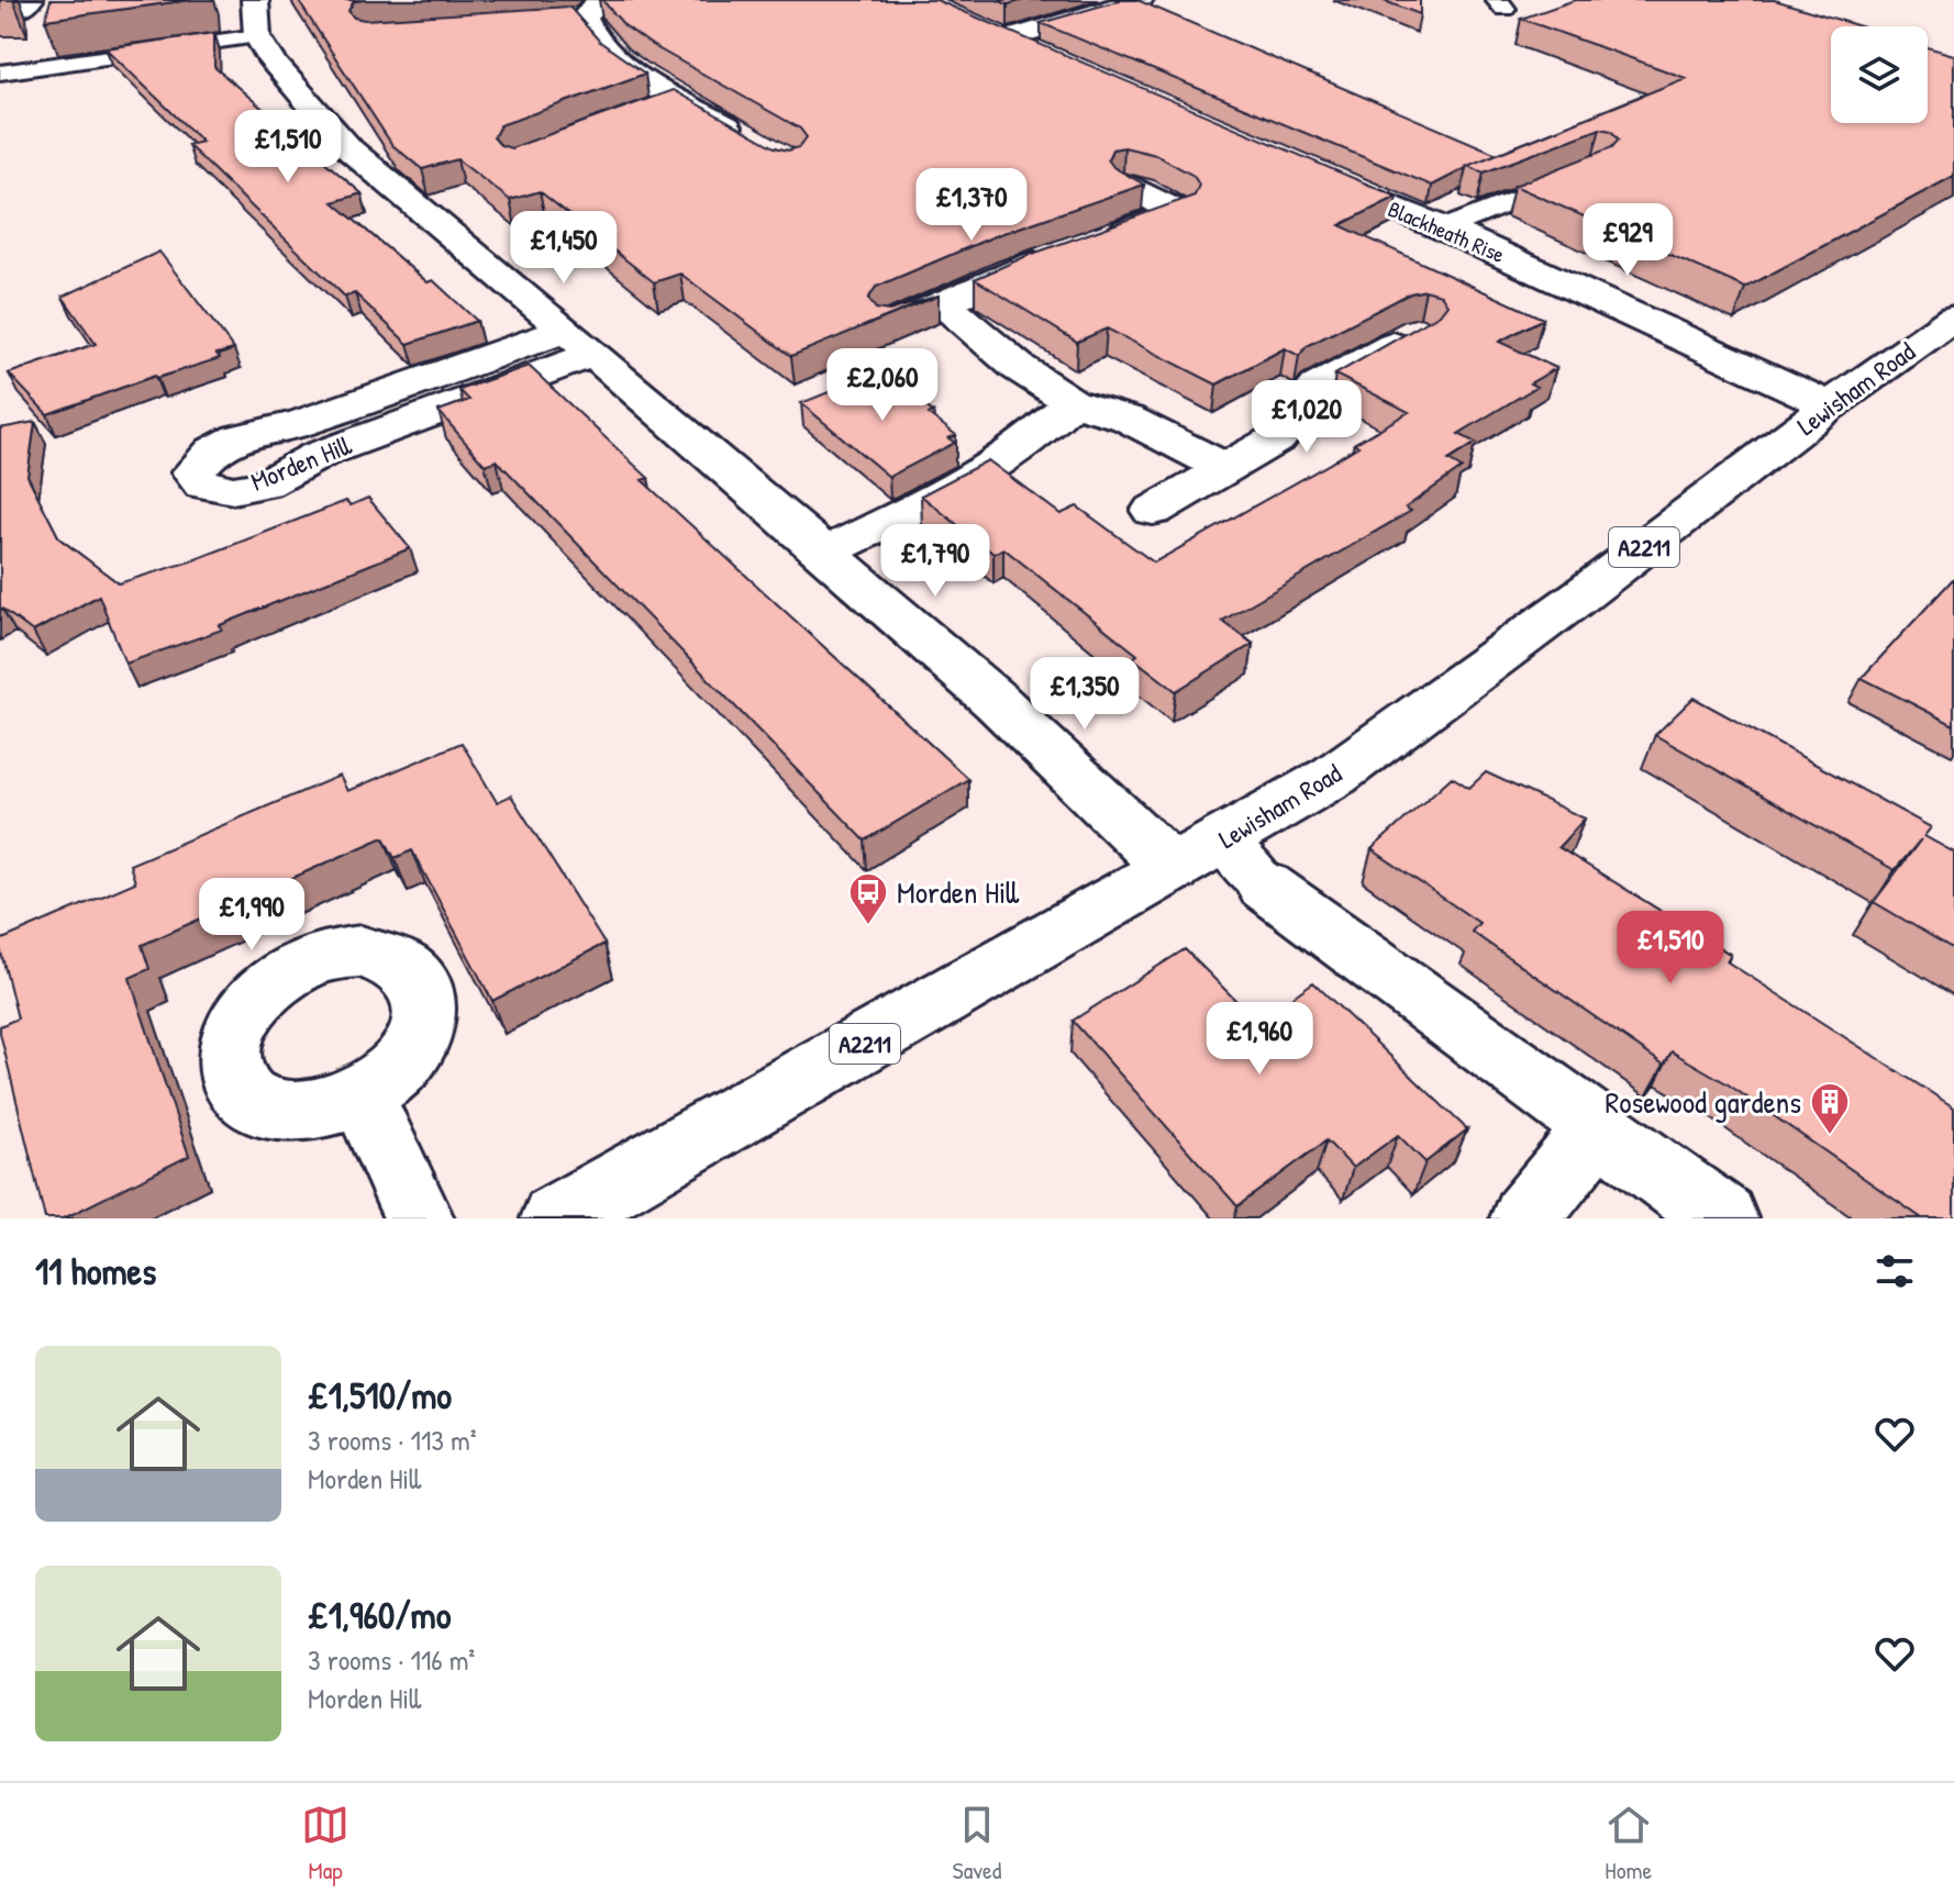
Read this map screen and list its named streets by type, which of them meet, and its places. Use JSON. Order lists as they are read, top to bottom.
{
  "streets": {
    "street": [
      "Blackheath Rise",
      "Lewisham Road",
      "Morden Hill",
      "A2211"
    ]
  },
  "crossings": [
    ["Blackheath Rise", "Lewisham Road"]
  ],
  "places": {
    "bus stop": ["Morden Hill"],
    "building": ["Rosewood gardens"]
  },
  "page": {
    "price": [
      "£1,510",
      "£1,370",
      "£929",
      "£1,450",
      "£2,060",
      "£1,020",
      "£1,790",
      "£1,350",
      "£1,990",
      "£1,510",
      "£1,960"
    ],
    "heading": "11 homes",
    "list": [
      {
        "name": "£1,510/mo",
        "note": "3 rooms · 113 m² · Morden Hill"
      },
      {
        "name": "£1,960/mo",
        "note": "3 rooms · 116 m² · Morden Hill"
      }
    ],
    "tabs": ["Map", "Saved", "Home"]
  }
}
